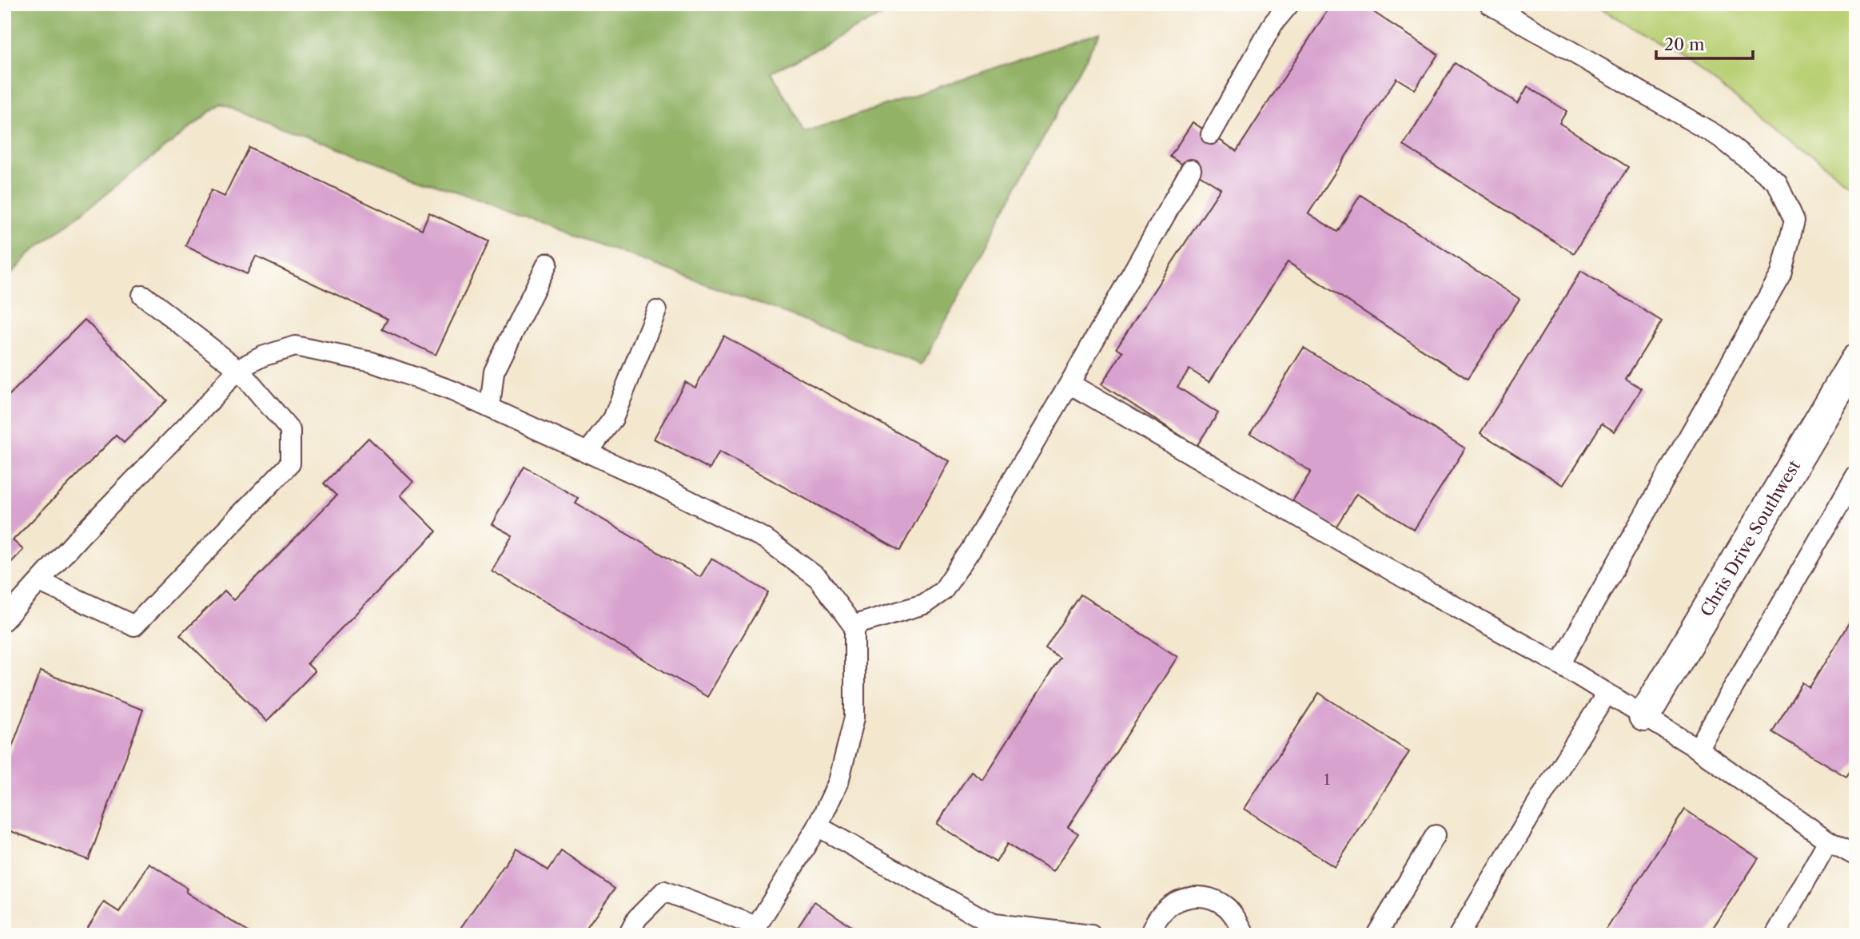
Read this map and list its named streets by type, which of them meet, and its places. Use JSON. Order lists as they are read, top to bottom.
{
  "streets": {
    "street": ["Chris Drive Southwest"]
  },
  "house_numbers": ["1"],
  "scale_bar": "20 m"
}
